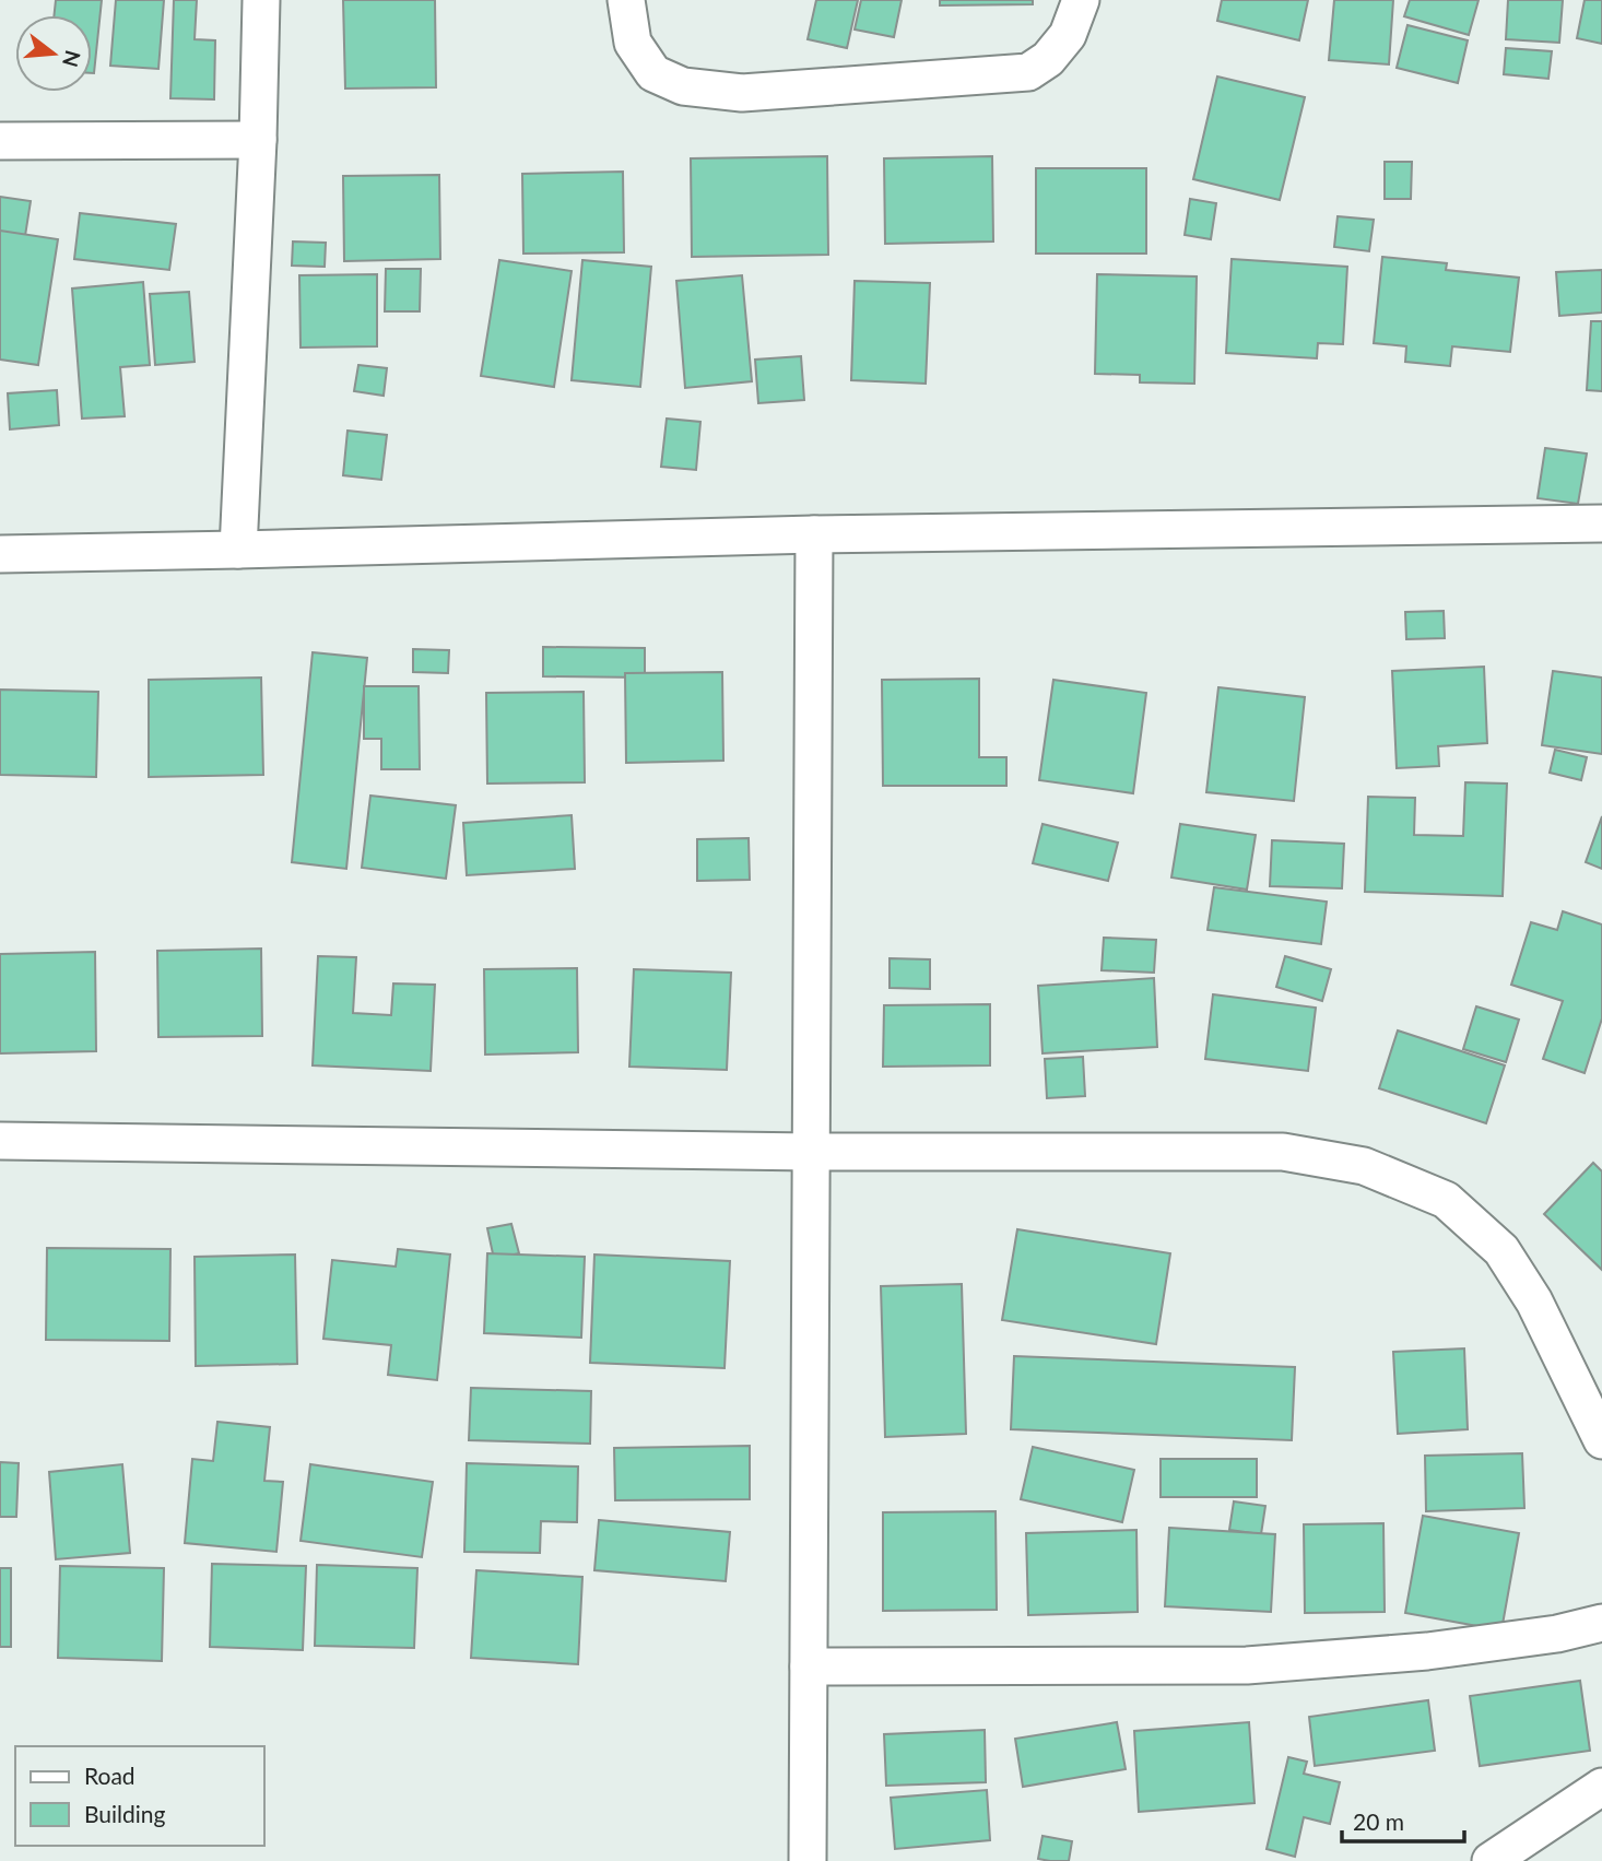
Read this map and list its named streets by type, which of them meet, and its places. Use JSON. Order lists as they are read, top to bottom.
{
  "legend": ["Road", "Building"],
  "scale_bar": "20 m",
  "north": "right"
}
